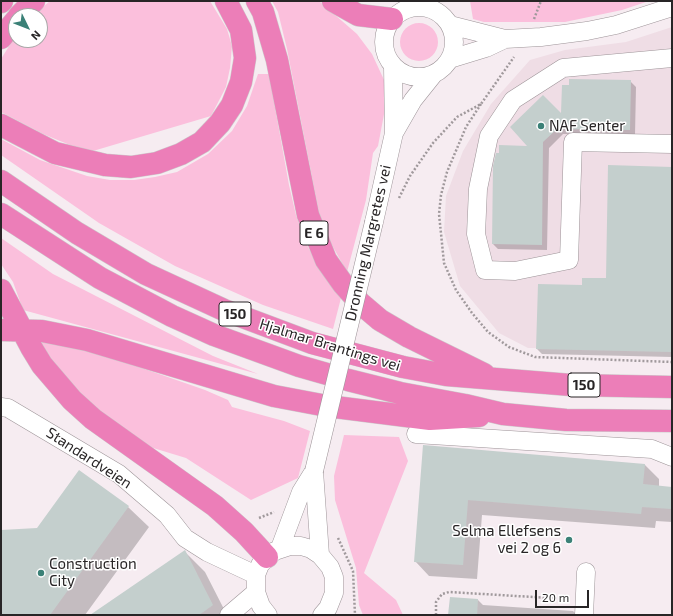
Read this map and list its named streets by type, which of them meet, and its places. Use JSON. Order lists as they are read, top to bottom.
{
  "streets": {
    "highway": ["E 6", "150", "Hjalmar Brantings vei"],
    "street": ["Dronning Margretes vei", "Standardveien"]
  },
  "crossings": [
    ["E 6", "Hjalmar Brantings vei"],
    ["Dronning Margretes vei", "Standardveien"]
  ],
  "places": ["NAF Senter", "Selma Ellefsens vei 2 og 6", "Construction City"],
  "scale_bar": "20 m",
  "north": "bottom right"
}
